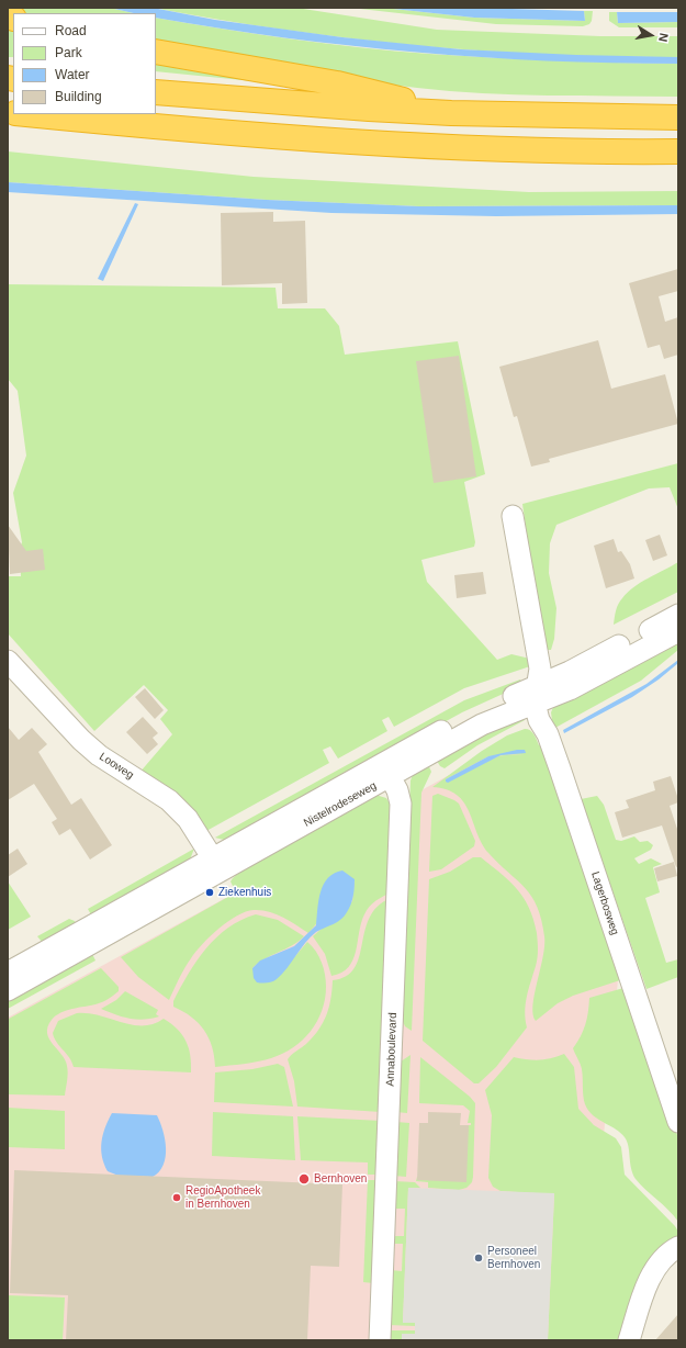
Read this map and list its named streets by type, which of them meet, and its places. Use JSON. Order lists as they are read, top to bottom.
{
  "streets": {
    "street": [
      "Looweg",
      "Nistelrodeseweg",
      "Lagerbosweg",
      "Annaboulevard"
    ]
  },
  "crossings": [
    ["Looweg", "Nistelrodeseweg"],
    ["Nistelrodeseweg", "Lagerbosweg"],
    ["Nistelrodeseweg", "Annaboulevard"]
  ],
  "places": [
    "Ziekenhuis",
    "Bernhoven",
    "RegioApotheek in Bernhoven",
    "Personeel Bernhoven"
  ],
  "legend": [
    "Road",
    "Park",
    "Water",
    "Building"
  ],
  "north": "right"
}
